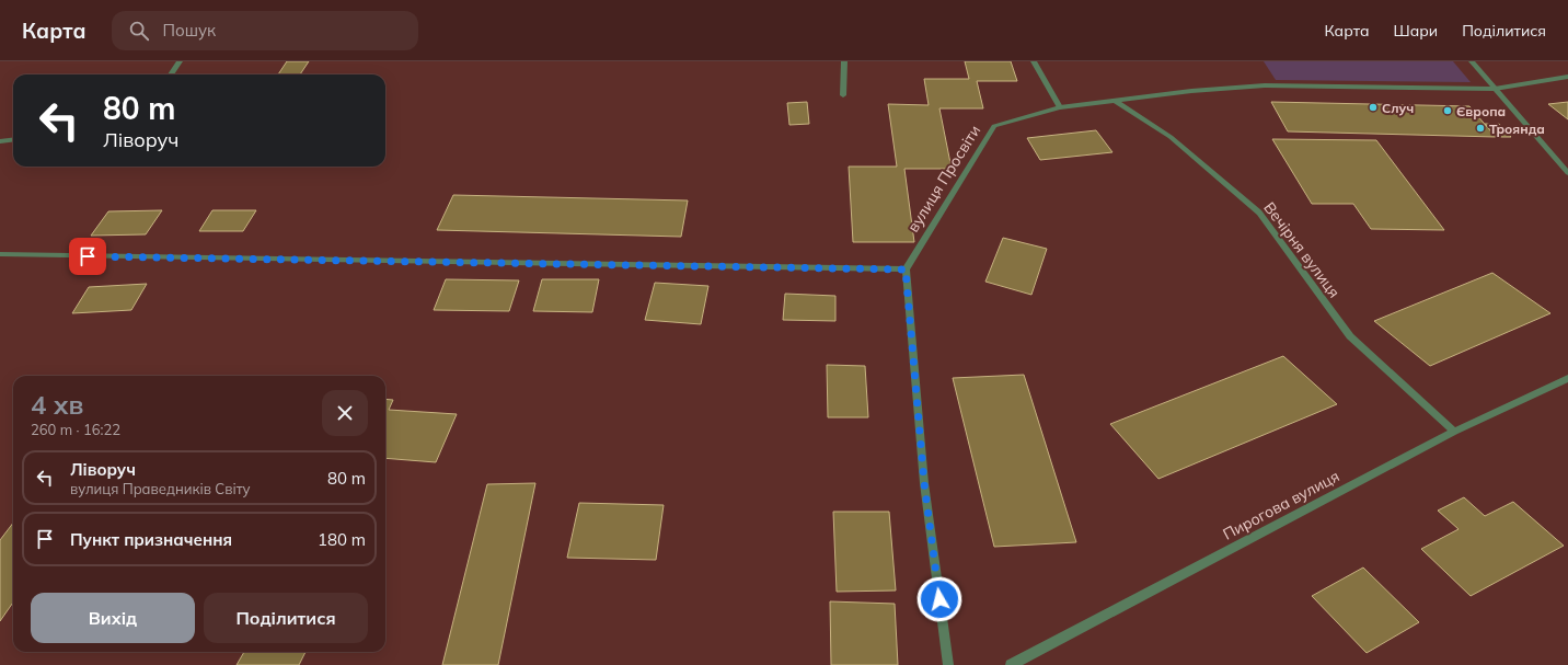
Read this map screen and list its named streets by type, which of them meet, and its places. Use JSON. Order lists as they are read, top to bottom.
{
  "streets": {
    "street": ["вулиця Просвіти", "Вечірня вулиця", "Пирогова вулиця"]
  },
  "crossings": [
    ["вулиця Просвіти", "Вечірня вулиця"],
    ["Вечірня вулиця", "Пирогова вулиця"]
  ],
  "places": ["Случ", "Європа", "Троянда"],
  "page": {
    "header": "Карта",
    "search": "Пошук",
    "nav": ["Карта", "Шари", "Поділитися"],
    "turn": ["80 m", "Ліворуч"],
    "heading": ["4 хв", "260 m · 16:22"],
    "list": [
      {
        "name": "Ліворуч",
        "note": "вулиця Праведників Світу",
        "value": "80 m"
      },
      {
        "name": "Пункт призначення",
        "value": "180 m"
      }
    ],
    "buttons": ["Вихід", "Поділитися"]
  }
}
